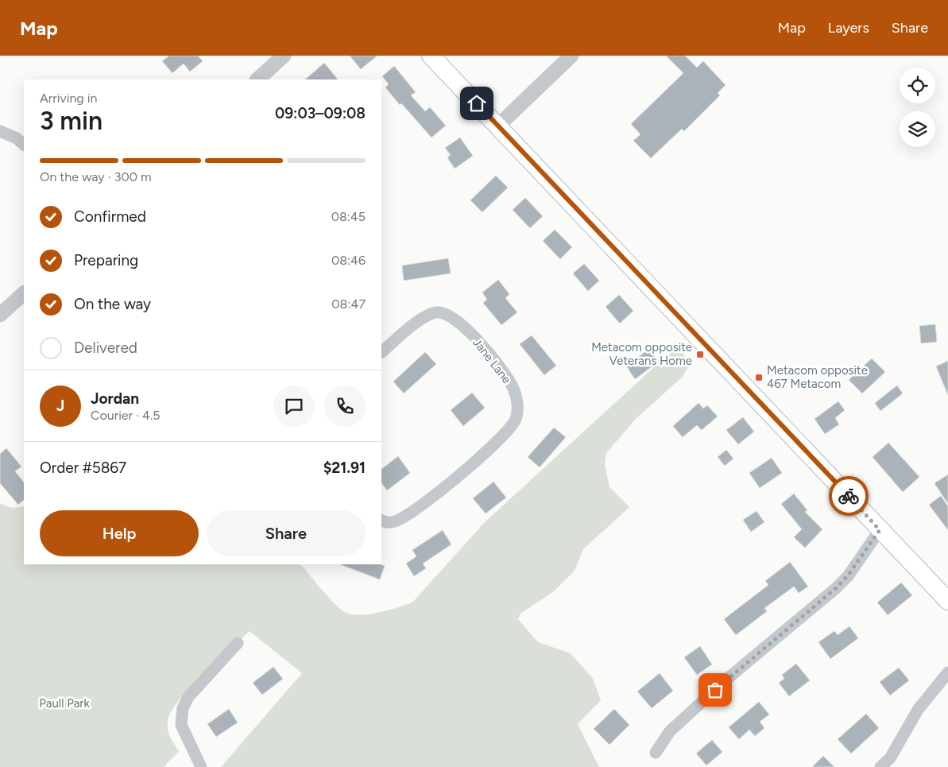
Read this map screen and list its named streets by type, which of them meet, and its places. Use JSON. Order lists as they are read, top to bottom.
{
  "streets": {
    "street": ["Jane Lane"]
  },
  "parks": ["Paull Park"],
  "places": {
    "transit": ["Metacom opposite Veterans Home", "Metacom opposite 467 Metacom"]
  },
  "page": {
    "header": "Map",
    "nav": ["Map", "Layers", "Share"],
    "heading": ["3 min", "Arriving in", "09:03–09:08"],
    "panel": [
      "Jordan",
      "Courier · 4.5",
      "Order #5867",
      "$21.91"
    ],
    "bar": "On the way · 300 m",
    "list": [
      ["Confirmed", "08:45"],
      ["Preparing", "08:46"],
      ["On the way", "08:47"],
      "Delivered"
    ],
    "round": "J",
    "buttons": ["Help", "Share"]
  }
}
